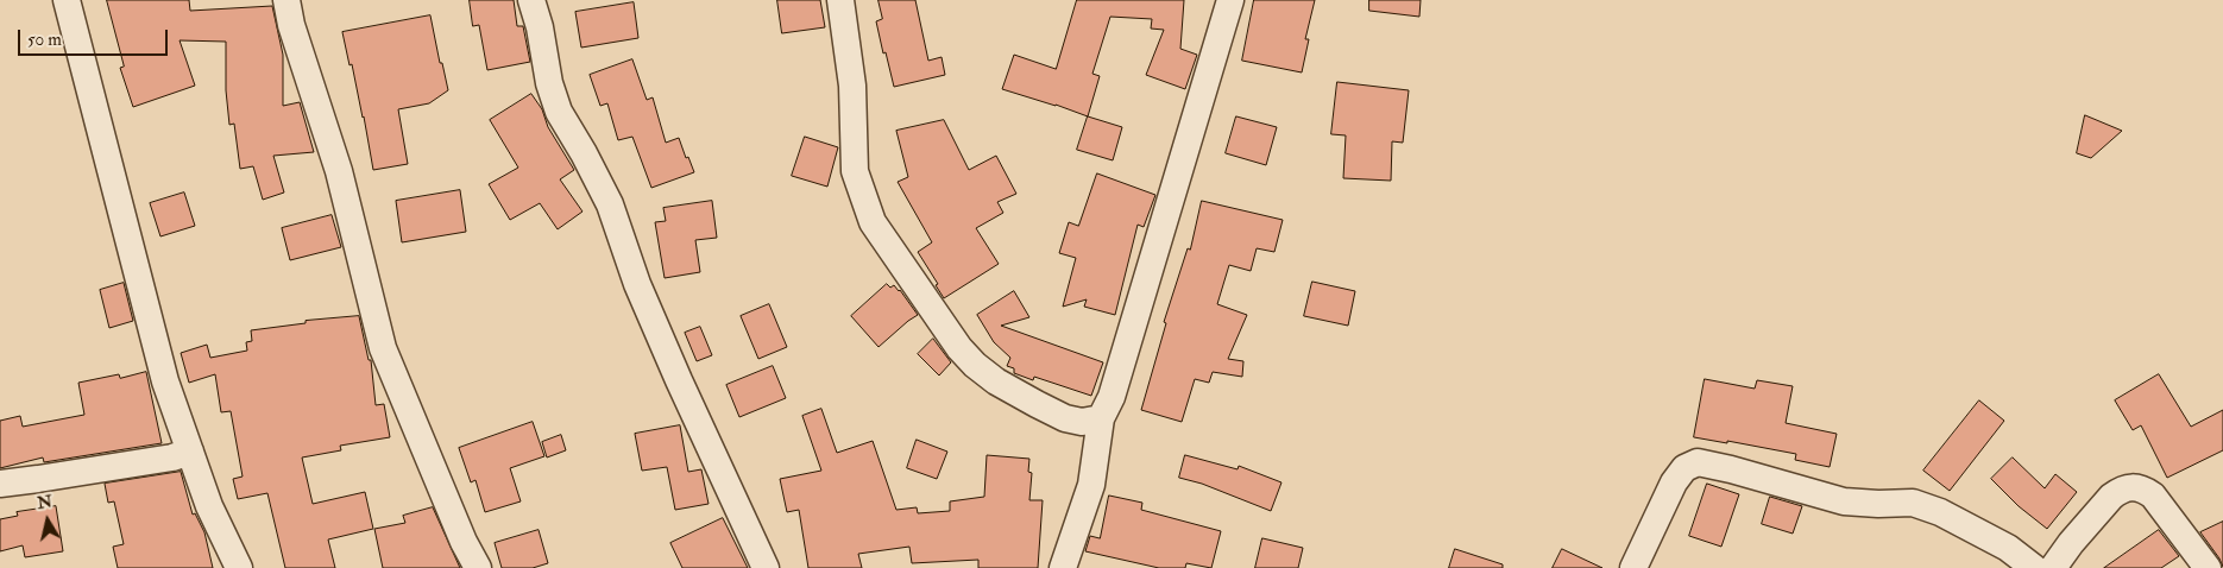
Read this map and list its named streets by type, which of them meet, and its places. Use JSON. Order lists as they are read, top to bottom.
{
  "scale_bar": "50 m",
  "north": "top"
}
